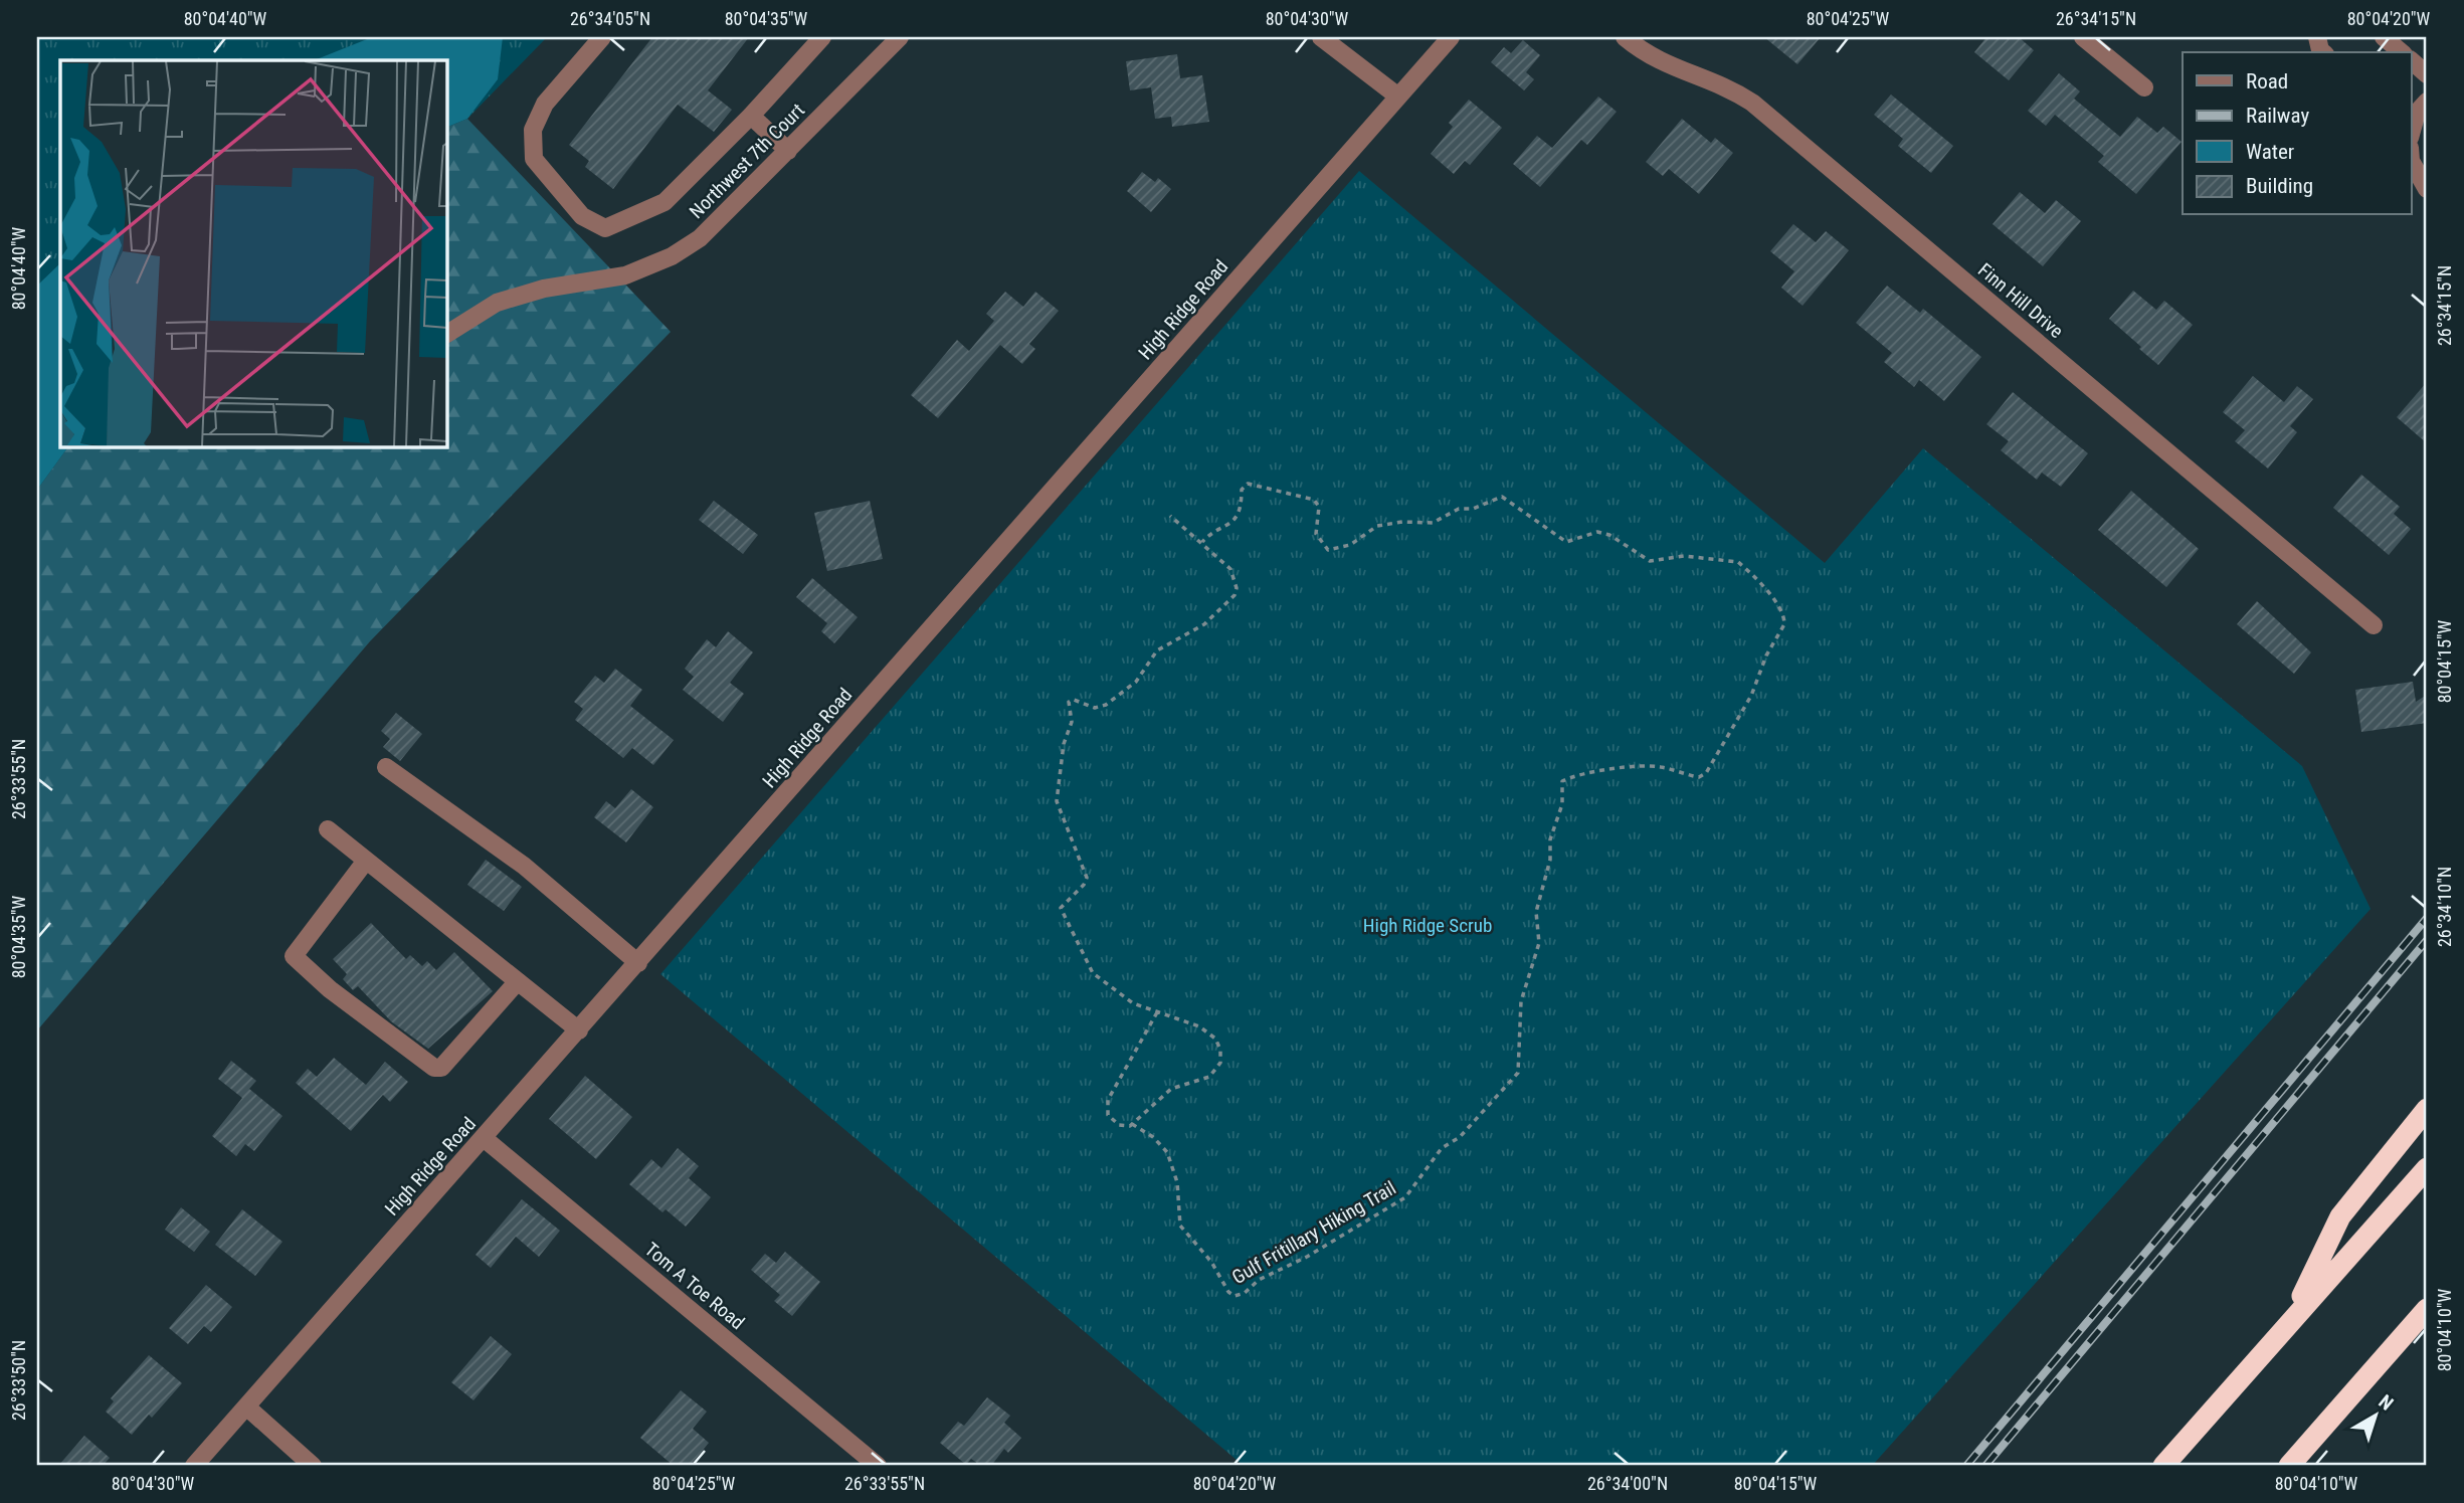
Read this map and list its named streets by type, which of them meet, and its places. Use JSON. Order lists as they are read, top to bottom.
{
  "streets": {
    "street": [
      "Northwest 7th Court",
      "Finn Hill Drive",
      "High Ridge Road",
      "Tom A Toe Road"
    ],
    "path": ["Gulf Fritillary Hiking Trail"]
  },
  "crossings": [
    ["High Ridge Road", "Tom A Toe Road"]
  ],
  "parks": ["High Ridge Scrub"],
  "legend": [
    "Road",
    "Railway",
    "Water",
    "Building"
  ],
  "north": "top right",
  "coordinates": [
    "80°04'40\"W",
    "26°34'05\"N",
    "80°04'35\"W",
    "80°04'30\"W",
    "80°04'25\"W",
    "26°34'15\"N",
    "80°04'20\"W",
    "80°04'15\"W",
    "26°33'55\"N",
    "26°34'10\"N",
    "80°04'10\"W",
    "26°33'50\"N",
    "26°34'00\"N"
  ]
}
